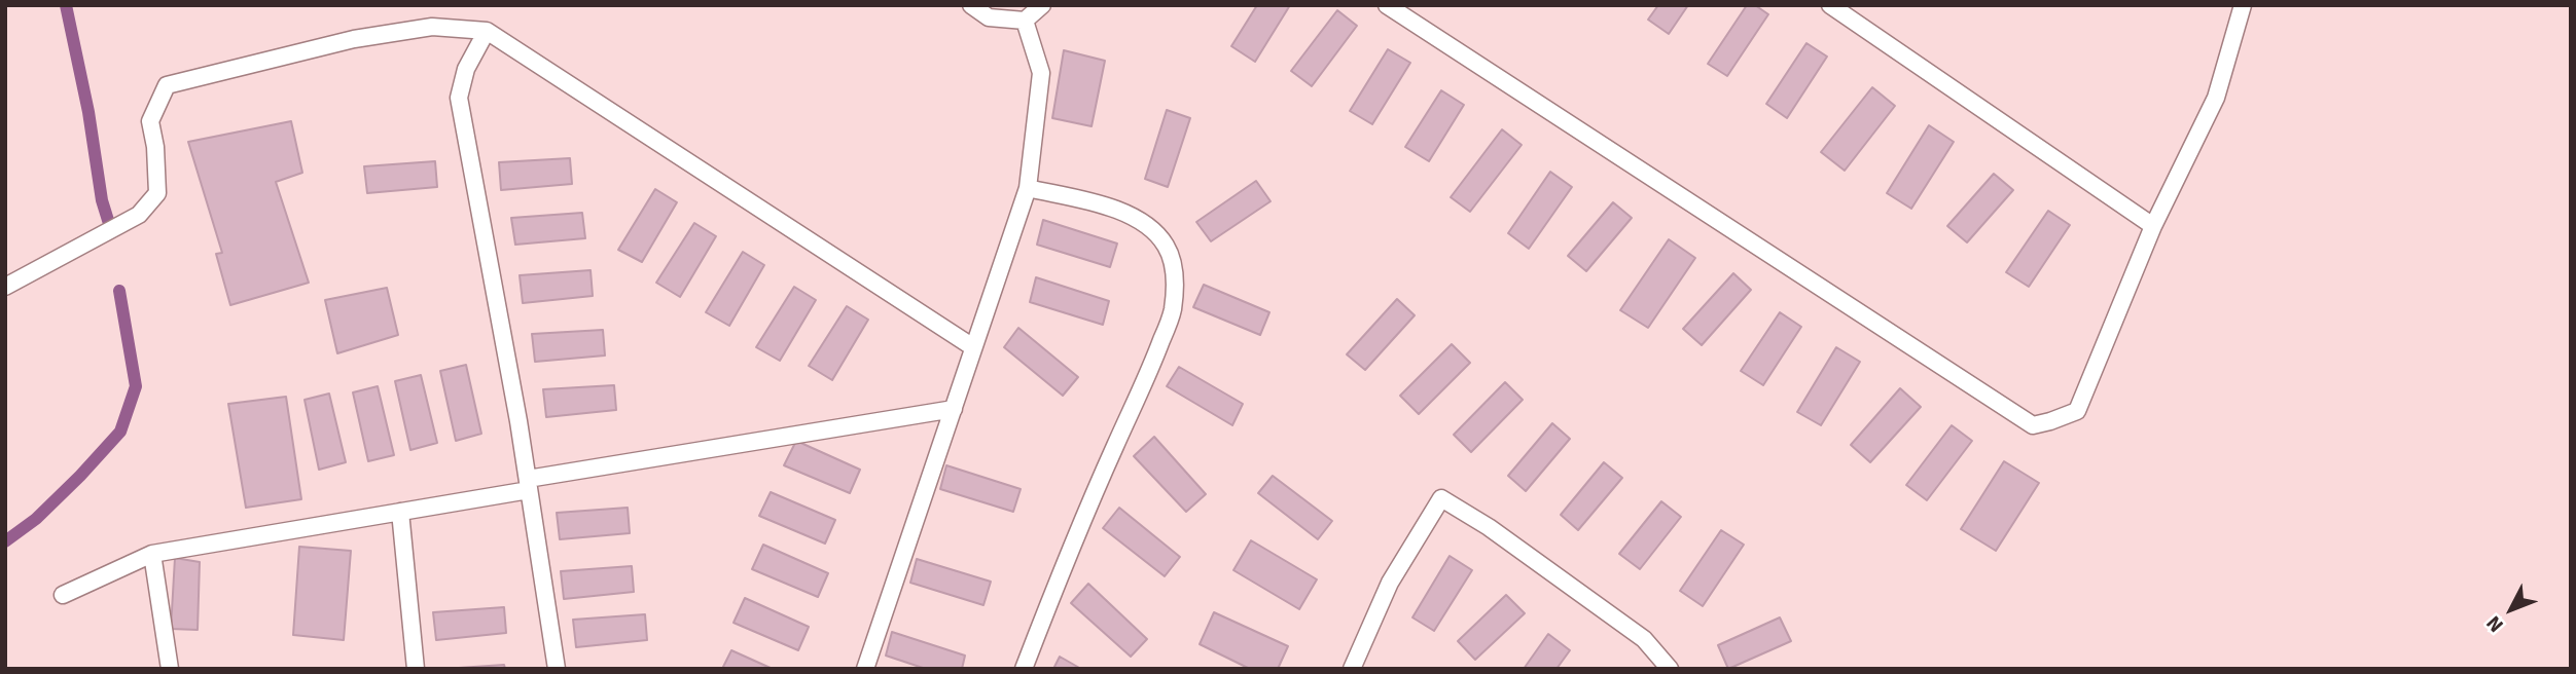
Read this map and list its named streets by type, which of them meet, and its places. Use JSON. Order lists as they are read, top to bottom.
{
  "north": "bottom left"
}
